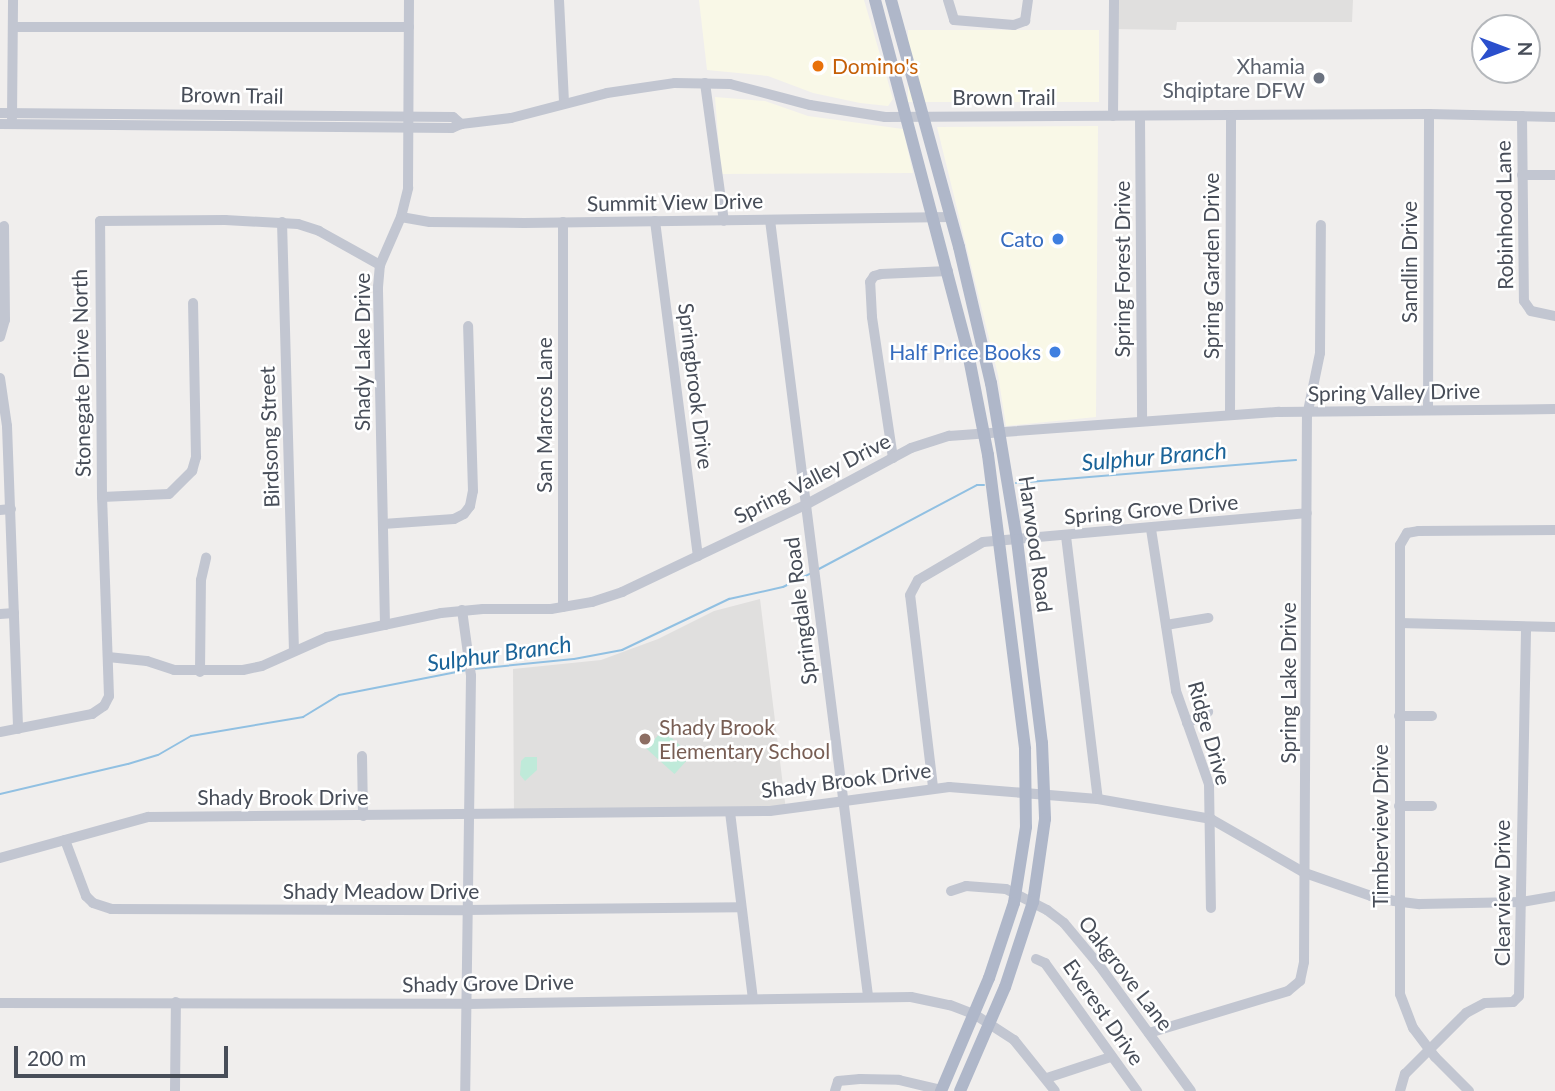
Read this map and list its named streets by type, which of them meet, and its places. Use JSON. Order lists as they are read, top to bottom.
{
  "streets": {
    "main road": ["Harwood Road"],
    "street": [
      "Brown Trail",
      "Summit View Drive",
      "Robinhood Lane",
      "Sandlin Drive",
      "Spring Garden Drive",
      "Spring Forest Drive",
      "Shady Lake Drive",
      "Stonegate Drive North",
      "Springbrook Drive",
      "Spring Valley Drive",
      "San Marcos Lane",
      "Birdsong Street",
      "Spring Grove Drive",
      "Springdale Road",
      "Spring Lake Drive",
      "Ridge Drive",
      "Shady Brook Drive",
      "Timberview Drive",
      "Shady Meadow Drive",
      "Clearview Drive",
      "Oakgrove Lane",
      "Shady Grove Drive",
      "Everest Drive"
    ]
  },
  "crossings": [
    ["Brown Trail", "Robinhood Lane"],
    ["Brown Trail", "Sandlin Drive"],
    ["Brown Trail", "Spring Garden Drive"],
    ["Brown Trail", "Spring Forest Drive"],
    ["Brown Trail", "Shady Lake Drive"],
    ["Brown Trail", "Harwood Road"],
    ["Summit View Drive", "Shady Lake Drive"],
    ["Summit View Drive", "Springbrook Drive"],
    ["Summit View Drive", "San Marcos Lane"],
    ["Summit View Drive", "Harwood Road"],
    ["Summit View Drive", "Springdale Road"],
    ["Sandlin Drive", "Spring Valley Drive"],
    ["Spring Garden Drive", "Spring Valley Drive"],
    ["Spring Forest Drive", "Spring Valley Drive"],
    ["Shady Lake Drive", "Stonegate Drive North"],
    ["Shady Lake Drive", "Spring Valley Drive"],
    ["Stonegate Drive North", "Spring Valley Drive"],
    ["Stonegate Drive North", "Birdsong Street"],
    ["Springbrook Drive", "Spring Valley Drive"],
    ["Spring Valley Drive", "San Marcos Lane"],
    ["Spring Valley Drive", "Birdsong Street"],
    ["Spring Valley Drive", "Harwood Road"],
    ["Spring Valley Drive", "Springdale Road"],
    ["Spring Valley Drive", "Spring Lake Drive"],
    ["Spring Grove Drive", "Harwood Road"],
    ["Spring Grove Drive", "Spring Lake Drive"],
    ["Spring Grove Drive", "Ridge Drive"],
    ["Spring Grove Drive", "Shady Brook Drive"],
    ["Harwood Road", "Shady Brook Drive"],
    ["Harwood Road", "Oakgrove Lane"],
    ["Harwood Road", "Shady Grove Drive"],
    ["Springdale Road", "Shady Brook Drive"],
    ["Springdale Road", "Shady Grove Drive"],
    ["Spring Lake Drive", "Shady Brook Drive"],
    ["Spring Lake Drive", "Oakgrove Lane"],
    ["Ridge Drive", "Shady Brook Drive"],
    ["Shady Brook Drive", "Timberview Drive"],
    ["Shady Brook Drive", "Shady Meadow Drive"],
    ["Shady Brook Drive", "Clearview Drive"],
    ["Timberview Drive", "Clearview Drive"]
  ],
  "water": ["Sulphur Branch"],
  "places": [
    "Domino's",
    "Xhamia Shqiptare DFW",
    "Cato",
    "Half Price Books",
    "Shady Brook Elementary School"
  ],
  "scale_bar": "200 m",
  "north": "right"
}
